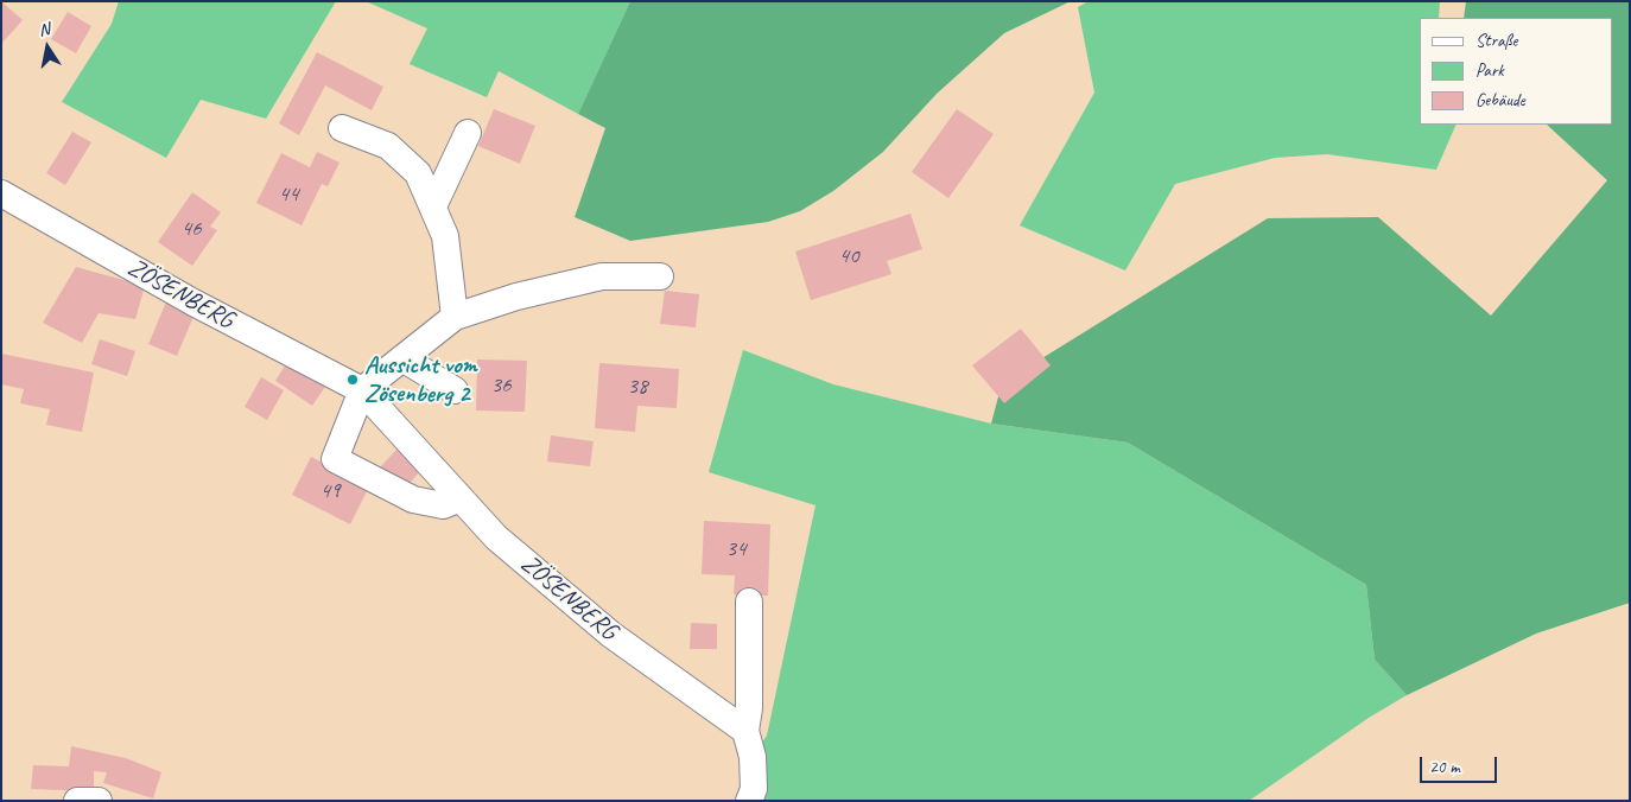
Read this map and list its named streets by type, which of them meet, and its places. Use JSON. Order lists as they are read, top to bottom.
{
  "streets": {
    "street": ["ZÖSENBERG"]
  },
  "places": ["Aussicht vom Zösenberg 2"],
  "house_numbers": [
    "44",
    "46",
    "40",
    "36",
    "38",
    "49",
    "34"
  ],
  "legend": ["Straße", "Park", "Gebäude"],
  "scale_bar": "20 m",
  "north": "top"
}
